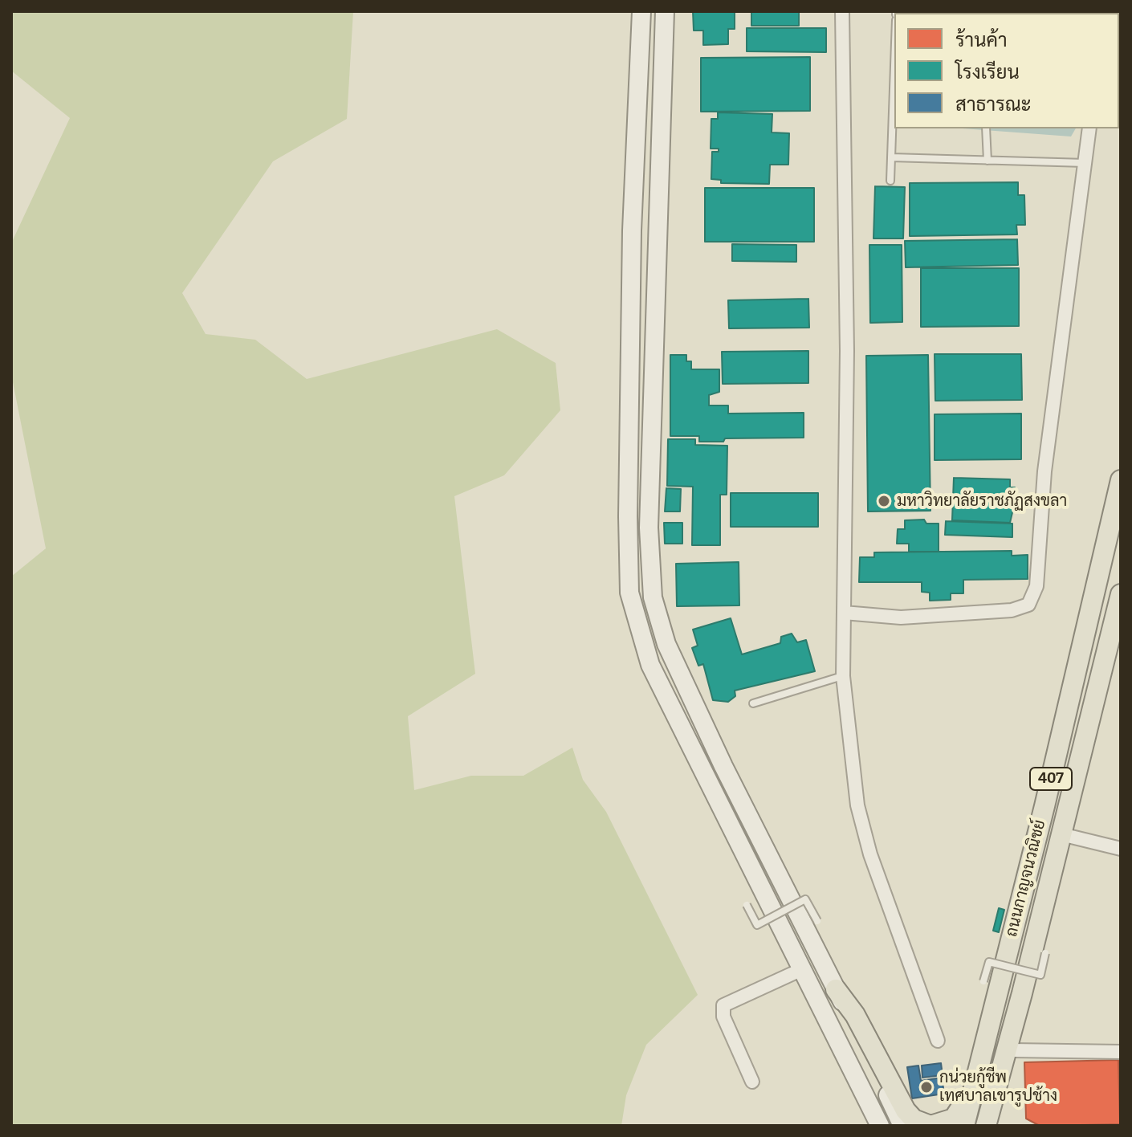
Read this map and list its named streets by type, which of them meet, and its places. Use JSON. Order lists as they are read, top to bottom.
{
  "streets": {
    "main road": ["407", "ถนนกาญจนวณิชย์"]
  },
  "places": ["มหาวิทยาลัยราชภัฏสงขลา", "กน่วยกู้ชีพ เทศบาลเขารูปช้าง"],
  "legend": ["ร้านค้า", "โรงเรียน", "สาธารณะ"]
}
